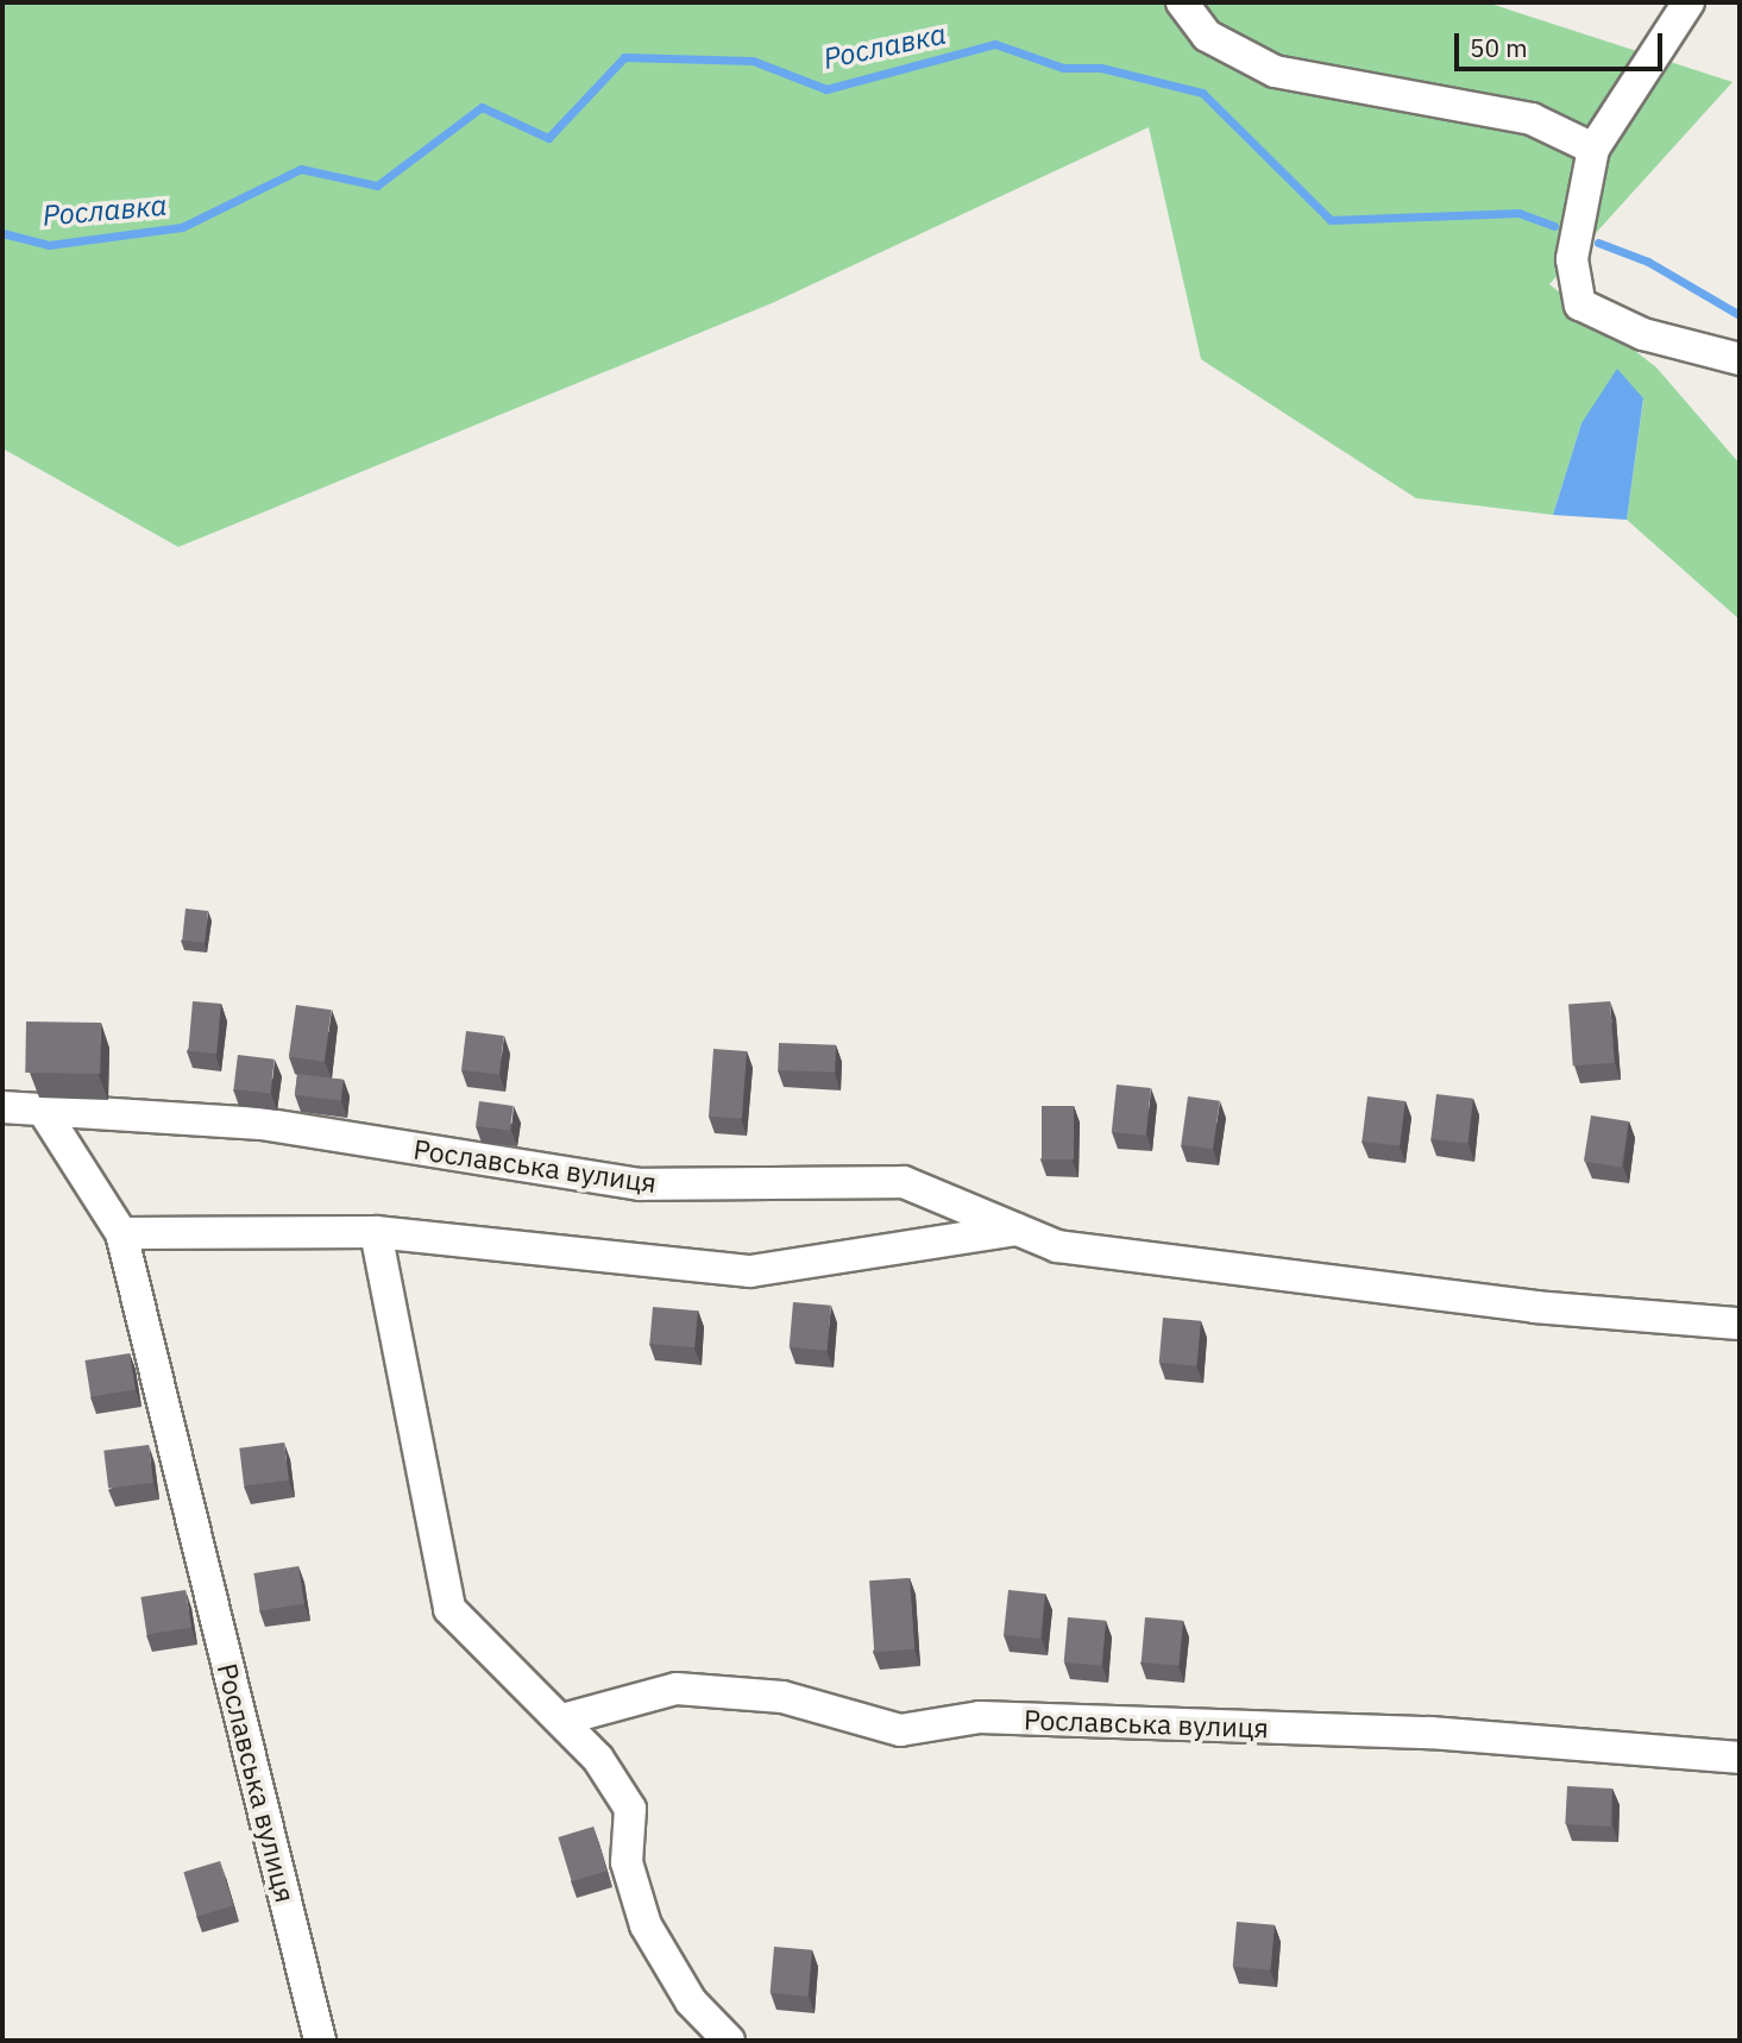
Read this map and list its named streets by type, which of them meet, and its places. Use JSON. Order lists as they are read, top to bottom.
{
  "streets": {
    "street": ["Рославська вулиця"]
  },
  "water": ["Рославка"],
  "scale_bar": "50 m"
}
